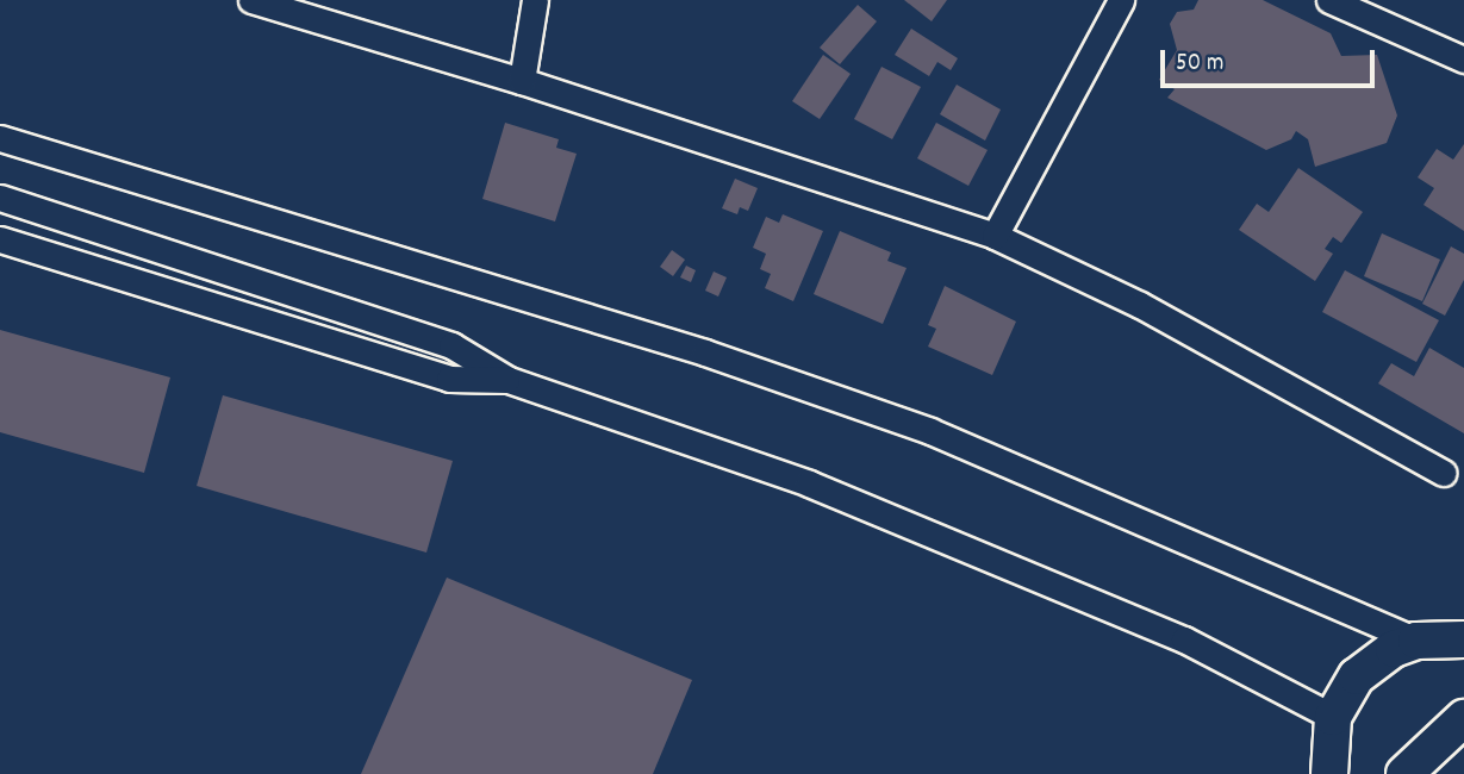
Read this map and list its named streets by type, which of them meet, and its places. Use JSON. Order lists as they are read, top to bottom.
{
  "scale_bar": "50 m"
}
